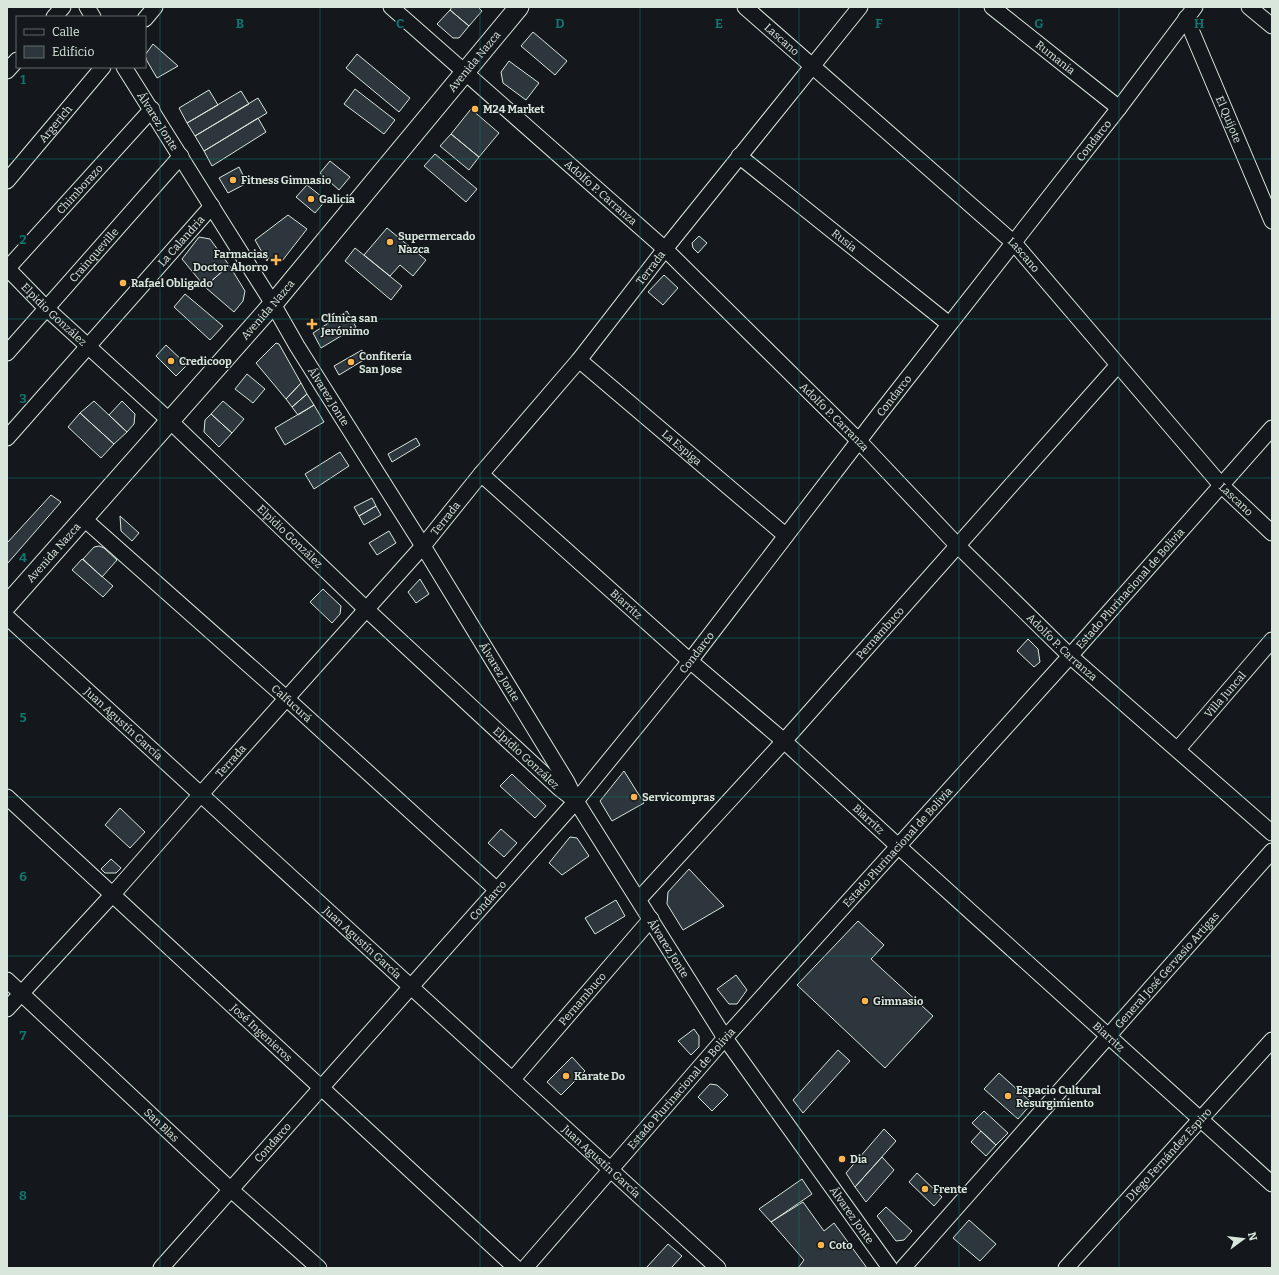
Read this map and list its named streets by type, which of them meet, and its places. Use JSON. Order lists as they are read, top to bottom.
{
  "streets": {
    "main road": ["Avenida Nazca"],
    "street": [
      "Lascano",
      "Rumania",
      "El Quijote",
      "Álvarez Jonte",
      "Argerich",
      "Condarco",
      "Chimborazo",
      "Adolfo P. Carranza",
      "Rusia",
      "La Calandria",
      "Crainqueville",
      "Terrada",
      "Elpidio González",
      "La Espiga",
      "Estado Plurinacional de Bolivia",
      "Biarritz",
      "Pernambuco",
      "Villa Juncal",
      "Calfucurá",
      "Juan Agustín García",
      "General José Gervasio Artigas",
      "José Ingenieros",
      "San Blas",
      "DIego Fernández Espiro"
    ]
  },
  "crossings": [
    ["Lascano", "Condarco"],
    ["Lascano", "Terrada"],
    ["Lascano", "Estado Plurinacional de Bolivia"],
    ["Lascano", "Pernambuco"],
    ["Rumania", "Condarco"],
    ["Avenida Nazca", "Álvarez Jonte"],
    ["Avenida Nazca", "Adolfo P. Carranza"],
    ["Avenida Nazca", "Elpidio González"],
    ["Avenida Nazca", "Calfucurá"],
    ["El Quijote", "Condarco"],
    ["Álvarez Jonte", "Condarco"],
    ["Álvarez Jonte", "Chimborazo"],
    ["Álvarez Jonte", "La Calandria"],
    ["Álvarez Jonte", "Crainqueville"],
    ["Álvarez Jonte", "Terrada"],
    ["Álvarez Jonte", "Elpidio González"],
    ["Álvarez Jonte", "Estado Plurinacional de Bolivia"],
    ["Álvarez Jonte", "Pernambuco"],
    ["Condarco", "Adolfo P. Carranza"],
    ["Condarco", "Rusia"],
    ["Condarco", "Elpidio González"],
    ["Condarco", "La Espiga"],
    ["Condarco", "Biarritz"],
    ["Condarco", "Calfucurá"],
    ["Condarco", "Juan Agustín García"],
    ["Condarco", "José Ingenieros"],
    ["Condarco", "San Blas"],
    ["Chimborazo", "Elpidio González"],
    ["Adolfo P. Carranza", "Terrada"],
    ["Adolfo P. Carranza", "Estado Plurinacional de Bolivia"],
    ["Adolfo P. Carranza", "Pernambuco"],
    ["Adolfo P. Carranza", "Villa Juncal"],
    ["Rusia", "Terrada"],
    ["La Calandria", "Elpidio González"],
    ["Crainqueville", "Elpidio González"],
    ["Terrada", "Elpidio González"],
    ["Terrada", "La Espiga"],
    ["Terrada", "Biarritz"],
    ["Terrada", "Calfucurá"],
    ["Terrada", "Juan Agustín García"],
    ["Terrada", "José Ingenieros"],
    ["Terrada", "San Blas"],
    ["Estado Plurinacional de Bolivia", "Biarritz"],
    ["Estado Plurinacional de Bolivia", "Juan Agustín García"],
    ["Biarritz", "Pernambuco"],
    ["Biarritz", "General José Gervasio Artigas"],
    ["Biarritz", "DIego Fernández Espiro"],
    ["Pernambuco", "Juan Agustín García"]
  ],
  "places": {
    "other": [
      "M24 Market",
      "Fitness Gimnasio",
      "Galicia",
      "Supermercado Nazca",
      "Rafael Obligado",
      "Credicoop",
      "Confitería San Jose",
      "Servicompras",
      "Gimnasio",
      "Karate Do",
      "Espacio Cultural Resurgimiento",
      "Dia",
      "Frente",
      "Coto"
    ],
    "health": ["Farmacias Doctor Ahorro", "Clínica san Jerónimo"]
  },
  "legend": ["Calle", "Edificio"],
  "north": "right",
  "grid": {
    "columns": [
      "B",
      "C",
      "D",
      "E",
      "F",
      "G",
      "H"
    ],
    "rows": [
      "1",
      "2",
      "3",
      "4",
      "5",
      "6",
      "7",
      "8"
    ]
  }
}
